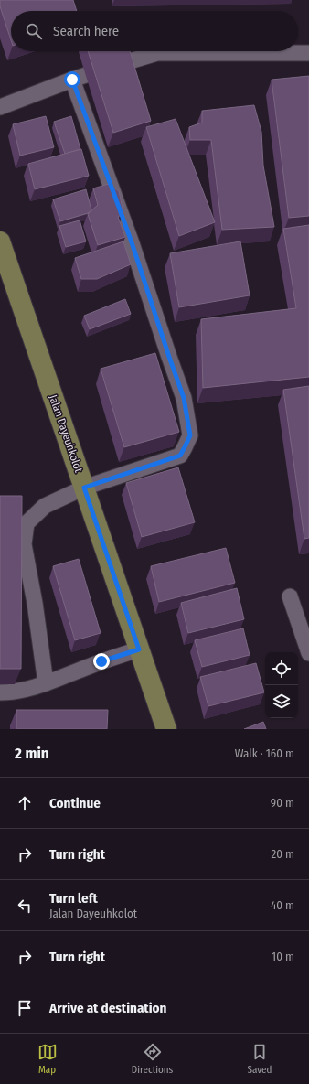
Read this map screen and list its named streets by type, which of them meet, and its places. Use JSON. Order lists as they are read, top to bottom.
{
  "streets": {
    "main road": ["Jalan Dayeuhkolot"]
  },
  "page": {
    "search": "Search here",
    "heading": ["2 min", "Walk · 160 m"],
    "list": [
      ["Continue", "90 m"],
      ["Turn right", "20 m"],
      ["Turn left", "Jalan Dayeuhkolot", "40 m"],
      ["Turn right", "10 m"],
      "Arrive at destination"
    ],
    "nav": ["Map", "Directions", "Saved"]
  }
}
